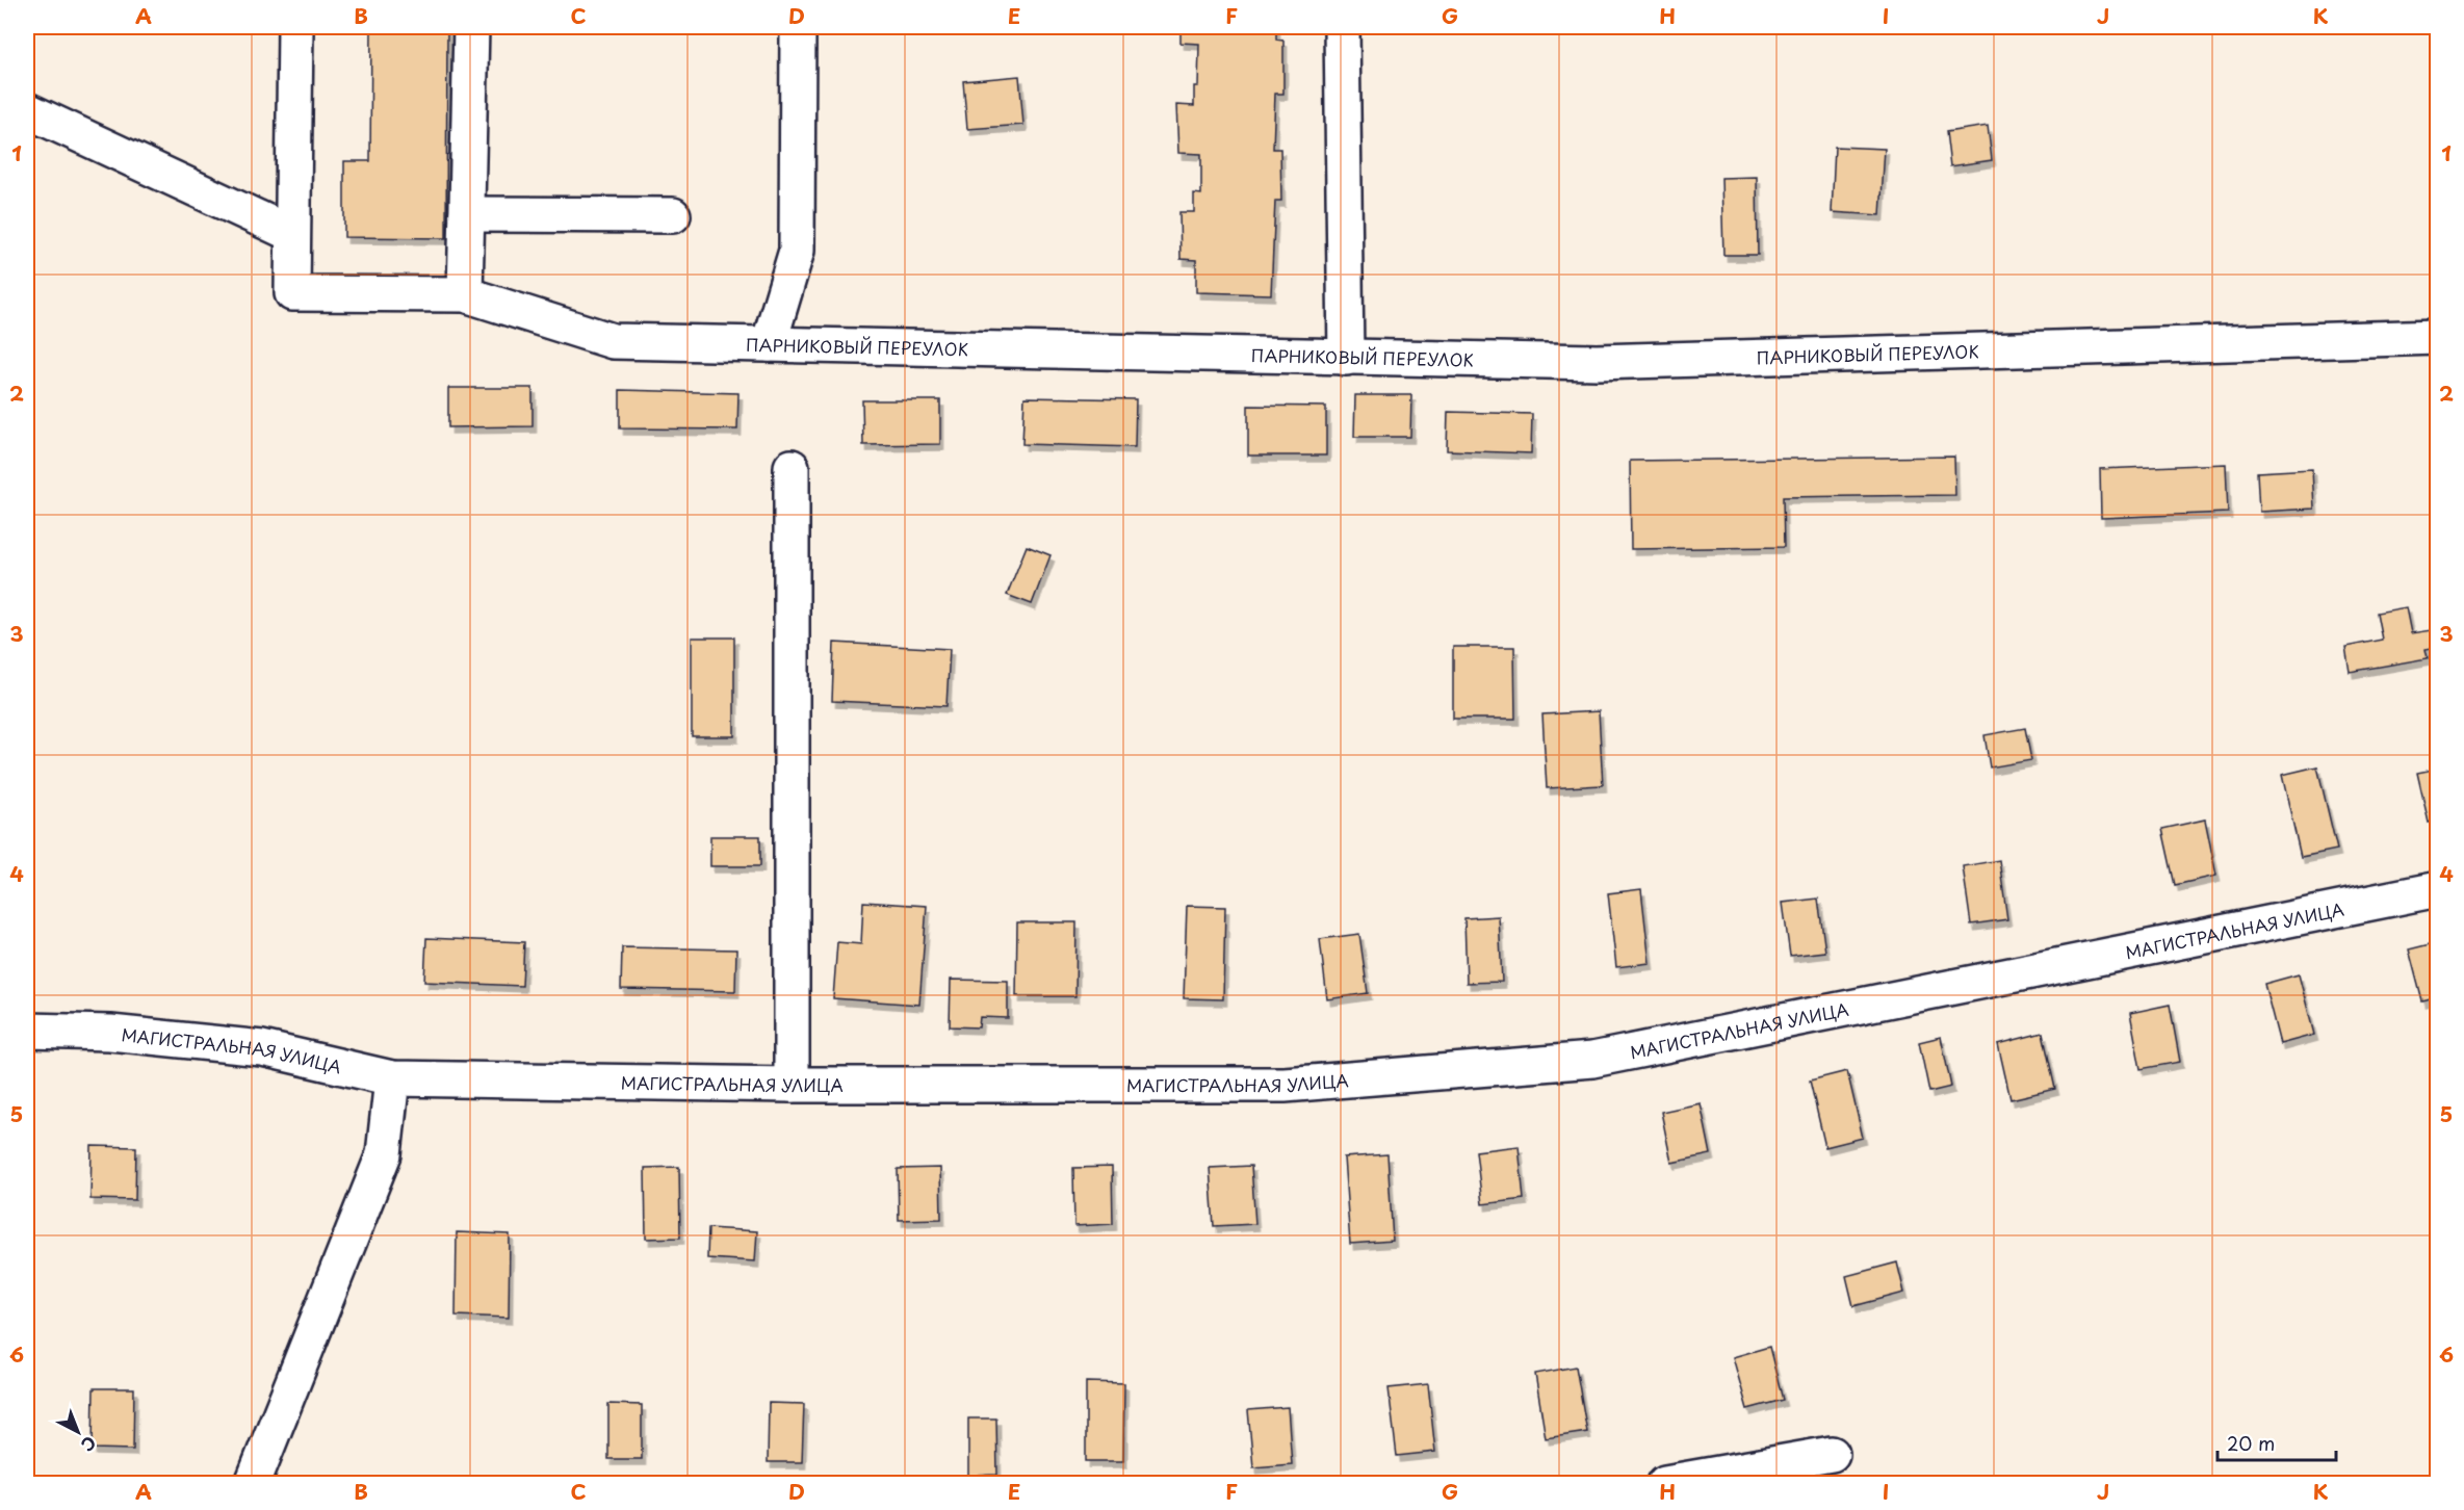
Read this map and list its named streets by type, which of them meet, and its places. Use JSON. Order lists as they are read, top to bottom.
{
  "streets": {
    "street": ["ПАРНИКОВЫЙ ПЕРЕУЛОК", "МАГИСТРАЛЬНАЯ УЛИЦА"]
  },
  "scale_bar": "20 m",
  "north": "bottom right",
  "grid": {
    "columns": [
      "A",
      "B",
      "C",
      "D",
      "E",
      "F",
      "G",
      "H",
      "I",
      "J",
      "K"
    ],
    "rows": [
      "1",
      "2",
      "3",
      "4",
      "5",
      "6"
    ]
  }
}
